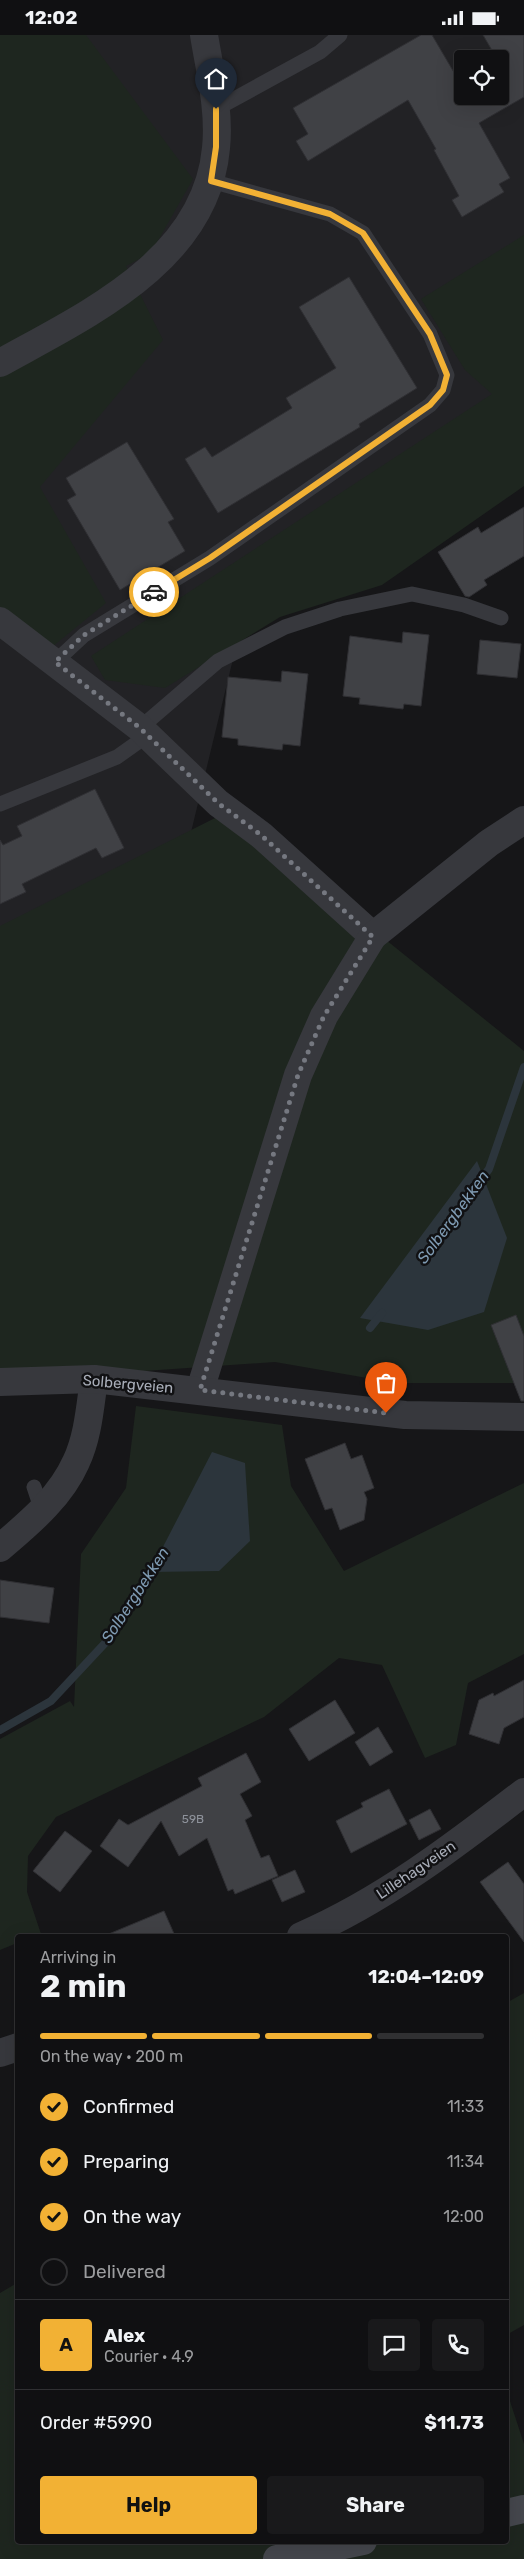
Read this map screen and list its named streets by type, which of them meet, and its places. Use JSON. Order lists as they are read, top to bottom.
{
  "streets": {
    "street": ["Solbergveien", "Lillehagveien"]
  },
  "water": ["Solbergbekken"],
  "house_numbers": ["59B"],
  "page": {
    "status": "12:02",
    "heading": ["2 min", "Arriving in", "12:04–12:09"],
    "panel": [
      "Alex",
      "Courier · 4.9",
      "Order #5990",
      "$11.73"
    ],
    "bar": "On the way · 200 m",
    "list": [
      ["Confirmed", "11:33"],
      ["Preparing", "11:34"],
      ["On the way", "12:00"],
      "Delivered"
    ],
    "round": "A",
    "buttons": ["Help", "Share"]
  }
}
